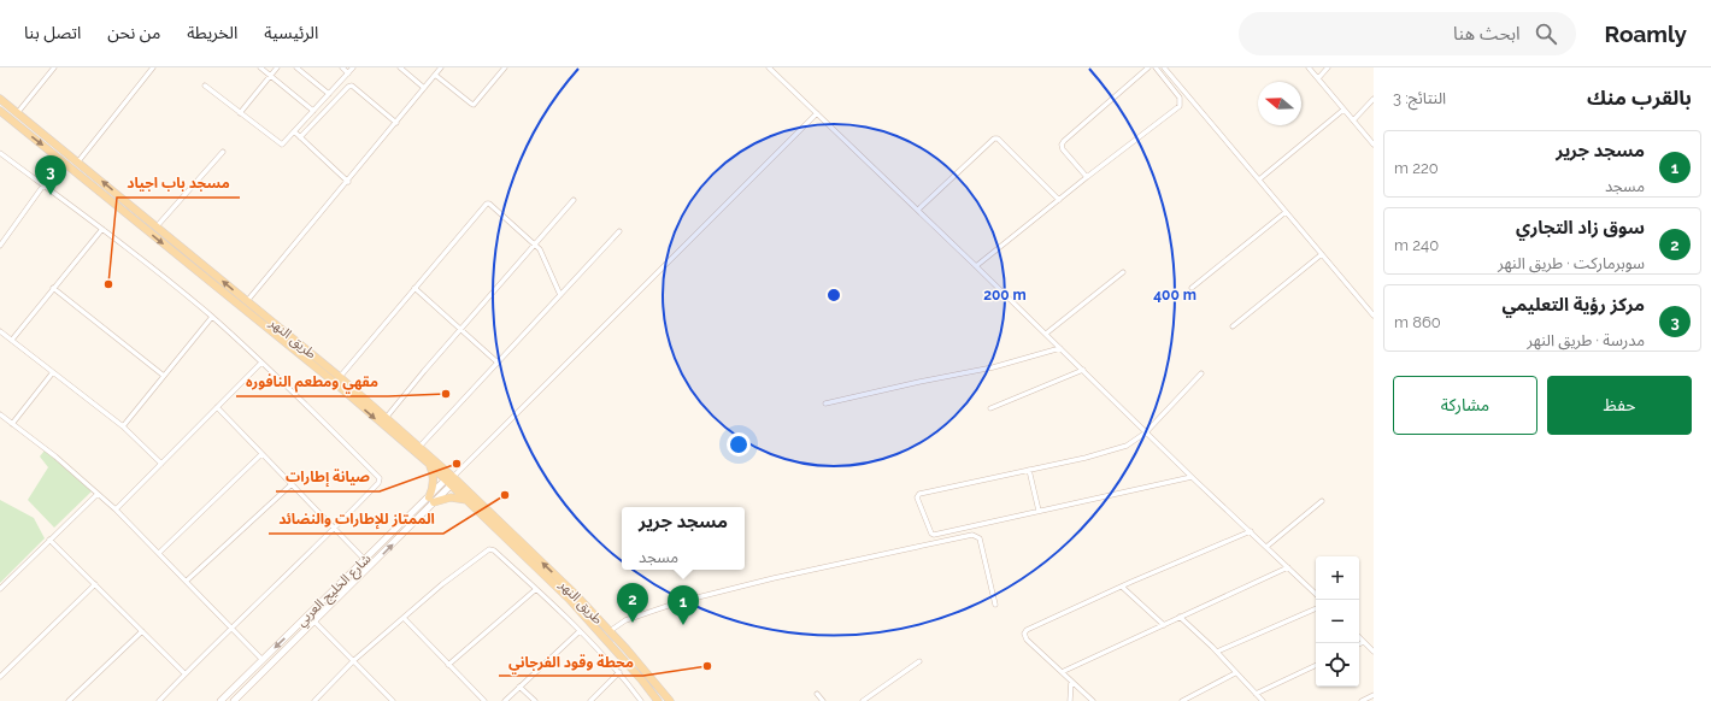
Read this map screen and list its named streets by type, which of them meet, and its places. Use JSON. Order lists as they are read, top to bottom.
{
  "streets": {
    "main road": ["طريق النهر", "شارع الخليج العربي"]
  },
  "crossings": [
    ["طريق النهر", "شارع الخليج العربي"]
  ],
  "places": [
    "مسجد باب اجياد",
    "مقهي ومطعم النافوره",
    "صيانة إطارات",
    "الممتاز للإطارات والنضائد",
    "محطة وقود الفرجاني"
  ],
  "north": "left",
  "page": {
    "header": "Roamly",
    "search": "ابحث هنا",
    "nav": [
      "الرئيسية",
      "الخريطة",
      "من نحن",
      "اتصل بنا"
    ],
    "heading": ["بالقرب منك", "النتائج: 3"],
    "list": [
      {
        "mark": "1",
        "name": "مسجد جرير",
        "note": "مسجد",
        "value": "220 m"
      },
      {
        "mark": "2",
        "name": "سوق زاد التجاري",
        "note": "سوبرماركت · طريق النهر",
        "value": "240 m"
      },
      {
        "mark": "3",
        "name": "مركز رؤية التعليمي",
        "note": "مدرسة · طريق النهر",
        "value": "860 m"
      }
    ],
    "pins": ["3", "2", "1"],
    "buttons": ["حفظ", "مشاركة"],
    "popup": ["مسجد جرير", "مسجد"],
    "map_buttons": ["+", "−"]
  },
  "rings": ["200 m", "400 m"]
}
